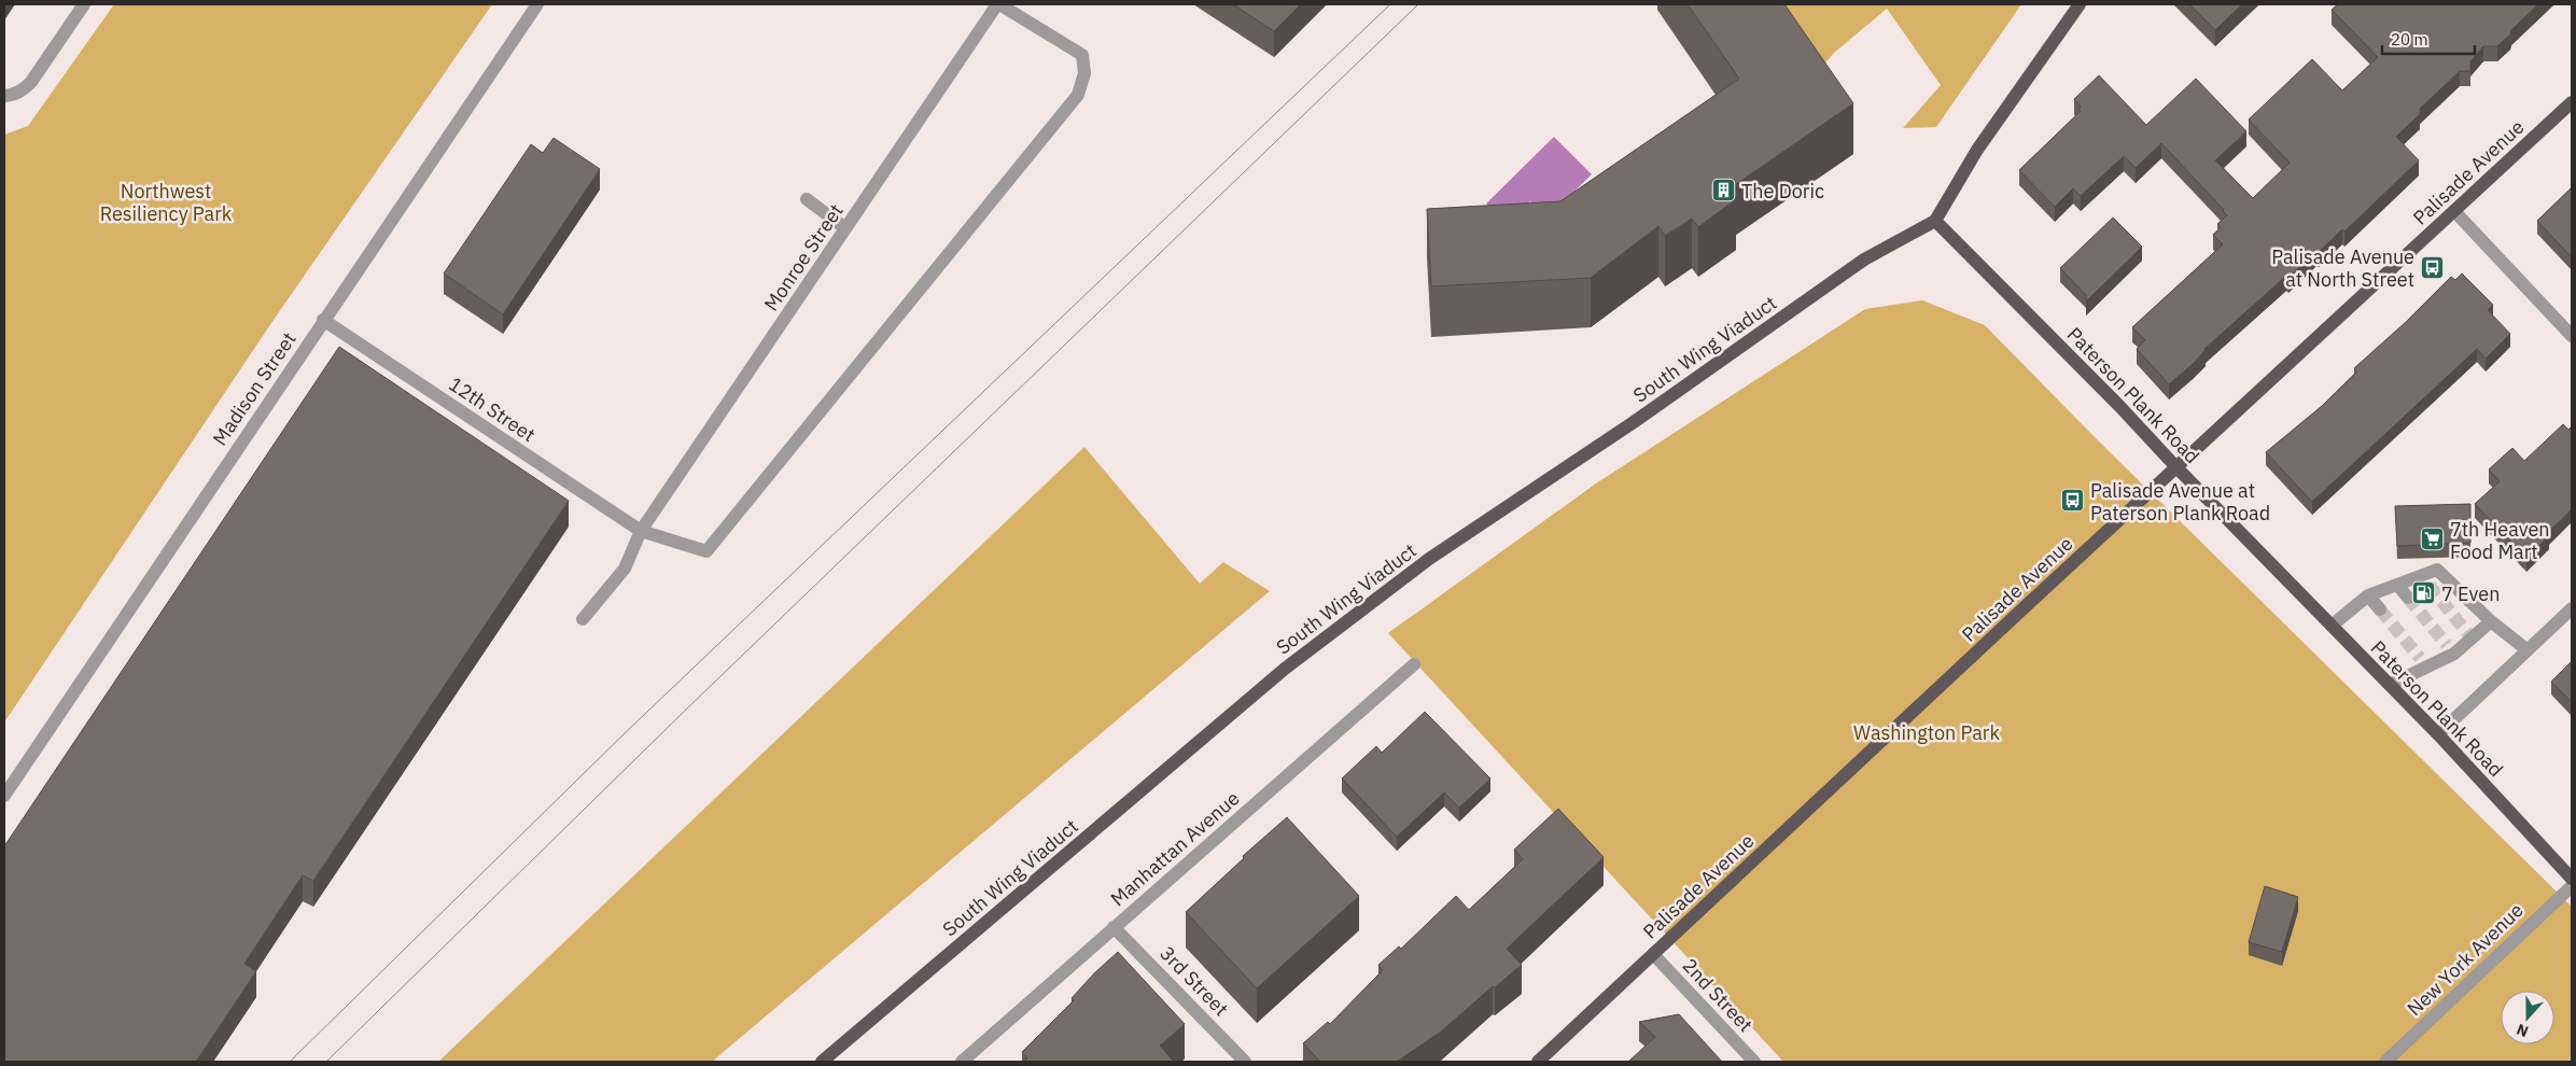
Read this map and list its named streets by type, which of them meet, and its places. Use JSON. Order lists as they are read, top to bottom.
{
  "streets": {
    "main road": ["Palisade Avenue", "South Wing Viaduct", "Paterson Plank Road"],
    "street": [
      "Monroe Street",
      "Madison Street",
      "12th Street",
      "Manhattan Avenue",
      "New York Avenue",
      "3rd Street",
      "2nd Street"
    ]
  },
  "crossings": [
    ["Palisade Avenue", "Paterson Plank Road"],
    ["Palisade Avenue", "2nd Street"],
    ["Monroe Street", "12th Street"],
    ["South Wing Viaduct", "Paterson Plank Road"],
    ["Madison Street", "12th Street"],
    ["Manhattan Avenue", "3rd Street"]
  ],
  "parks": ["Northwest Resiliency Park", "Washington Park"],
  "places": {
    "building": ["The Doric"],
    "bus stop": ["Palisade Avenue at North Street", "Palisade Avenue at Paterson Plank Road"],
    "supermarket": ["7th Heaven Food Mart"],
    "fuel station": ["7 Even"]
  },
  "scale_bar": "20 m",
  "north": "bottom"
}
